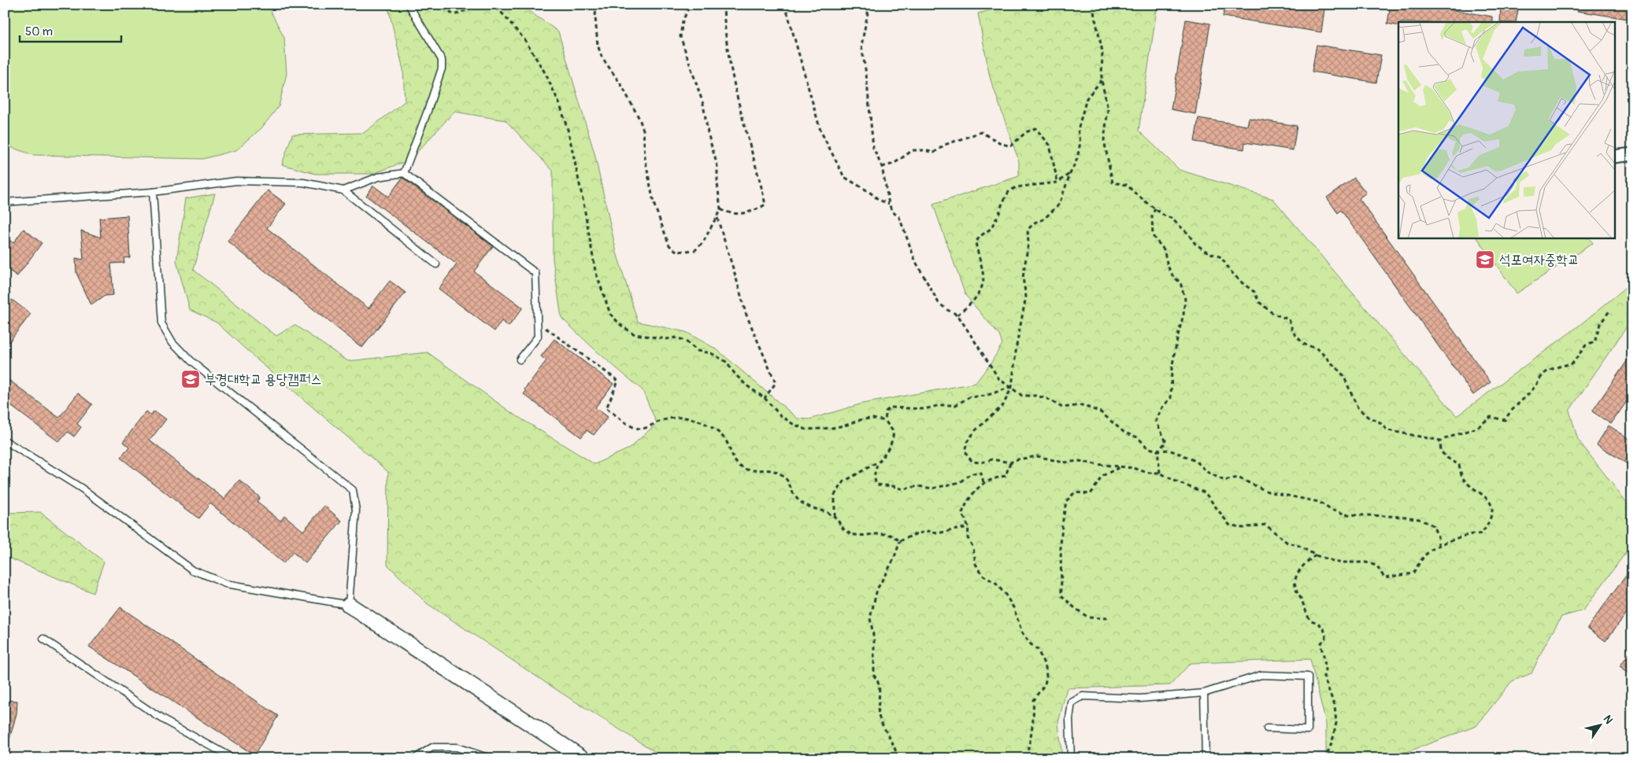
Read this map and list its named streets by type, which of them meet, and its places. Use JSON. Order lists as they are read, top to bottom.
{
  "places": {
    "school or university": ["석포여자중학교", "부경대학교 용당캠퍼스"]
  },
  "scale_bar": "50 m",
  "north": "top right"
}
